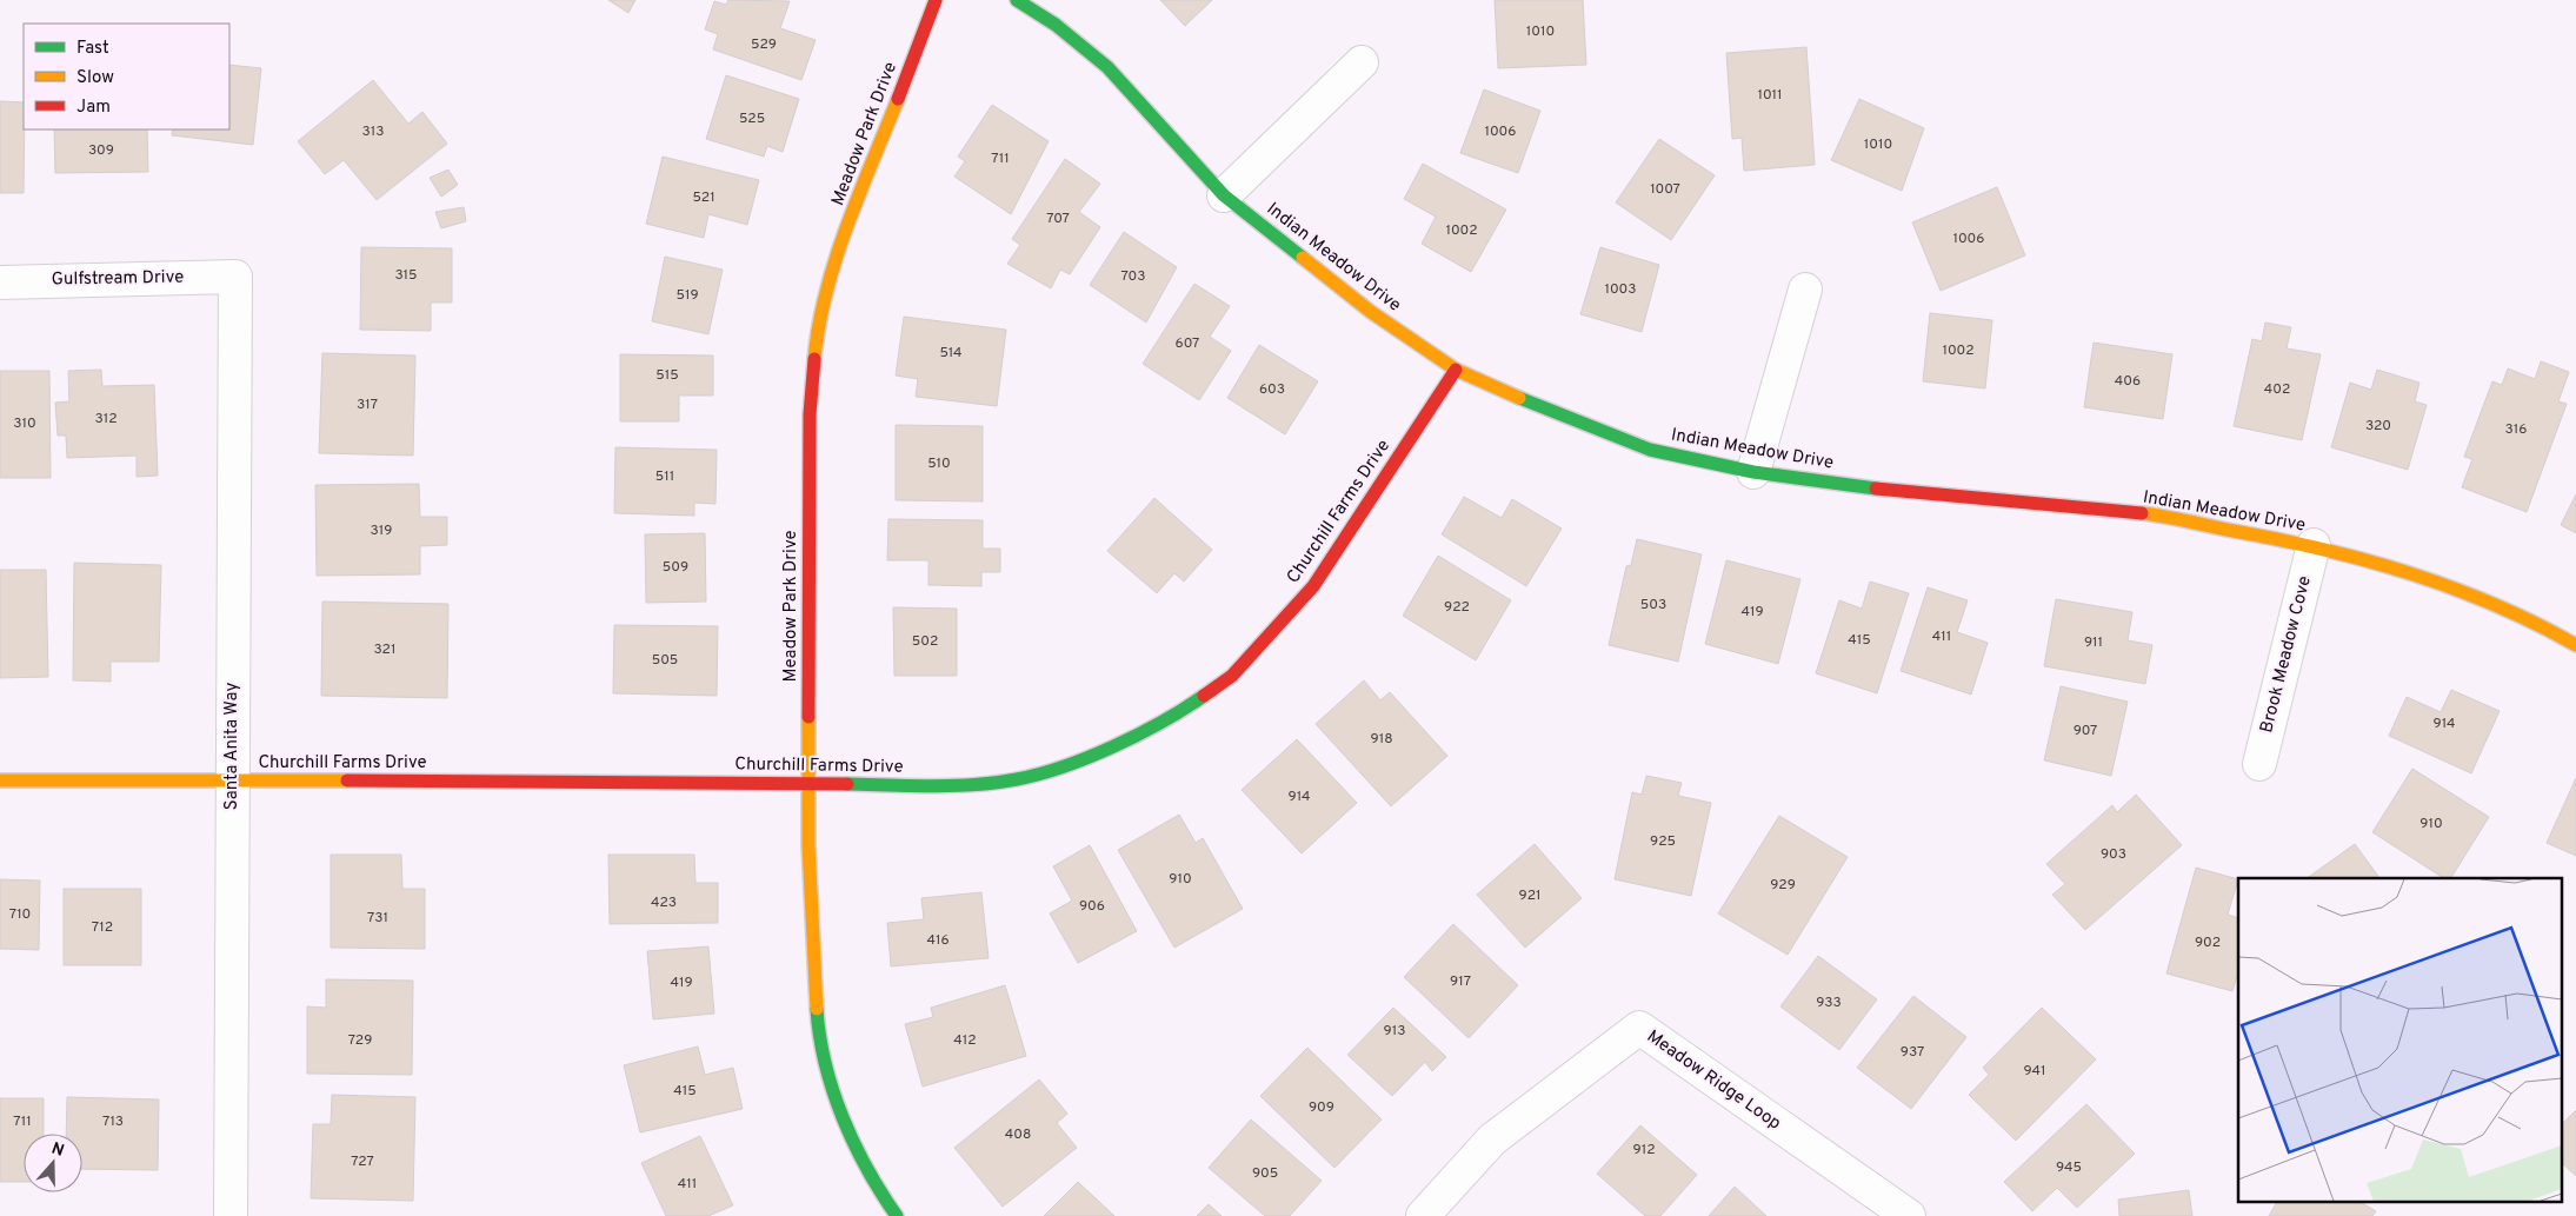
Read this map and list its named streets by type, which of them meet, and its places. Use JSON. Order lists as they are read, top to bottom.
{
  "streets": {
    "street": [
      "Meadow Park Drive",
      "Indian Meadow Drive",
      "Gulfstream Drive",
      "Churchill Farms Drive",
      "Brook Meadow Cove",
      "Santa Anita Way",
      "Meadow Ridge Loop"
    ]
  },
  "crossings": [
    ["Meadow Park Drive", "Churchill Farms Drive"],
    ["Indian Meadow Drive", "Churchill Farms Drive"],
    ["Indian Meadow Drive", "Brook Meadow Cove"],
    ["Gulfstream Drive", "Santa Anita Way"],
    ["Churchill Farms Drive", "Santa Anita Way"]
  ],
  "house_numbers": [
    "1010",
    "529",
    "1011",
    "525",
    "313",
    "1006",
    "1010",
    "309",
    "711",
    "1007",
    "521",
    "707",
    "1002",
    "1006",
    "315",
    "703",
    "1003",
    "519",
    "607",
    "1002",
    "514",
    "515",
    "406",
    "603",
    "402",
    "317",
    "312",
    "310",
    "320",
    "316",
    "510",
    "511",
    "319",
    "509",
    "503",
    "922",
    "419",
    "411",
    "415",
    "502",
    "911",
    "321",
    "505",
    "914",
    "907",
    "918",
    "914",
    "910",
    "925",
    "903",
    "910",
    "929",
    "921",
    "423",
    "906",
    "710",
    "731",
    "712",
    "416",
    "902",
    "917",
    "419",
    "933",
    "913",
    "729",
    "412",
    "937",
    "941",
    "415",
    "909",
    "711",
    "713",
    "408",
    "912",
    "727",
    "945",
    "905",
    "411"
  ],
  "legend": ["Fast", "Slow", "Jam"],
  "north": "top"
}
